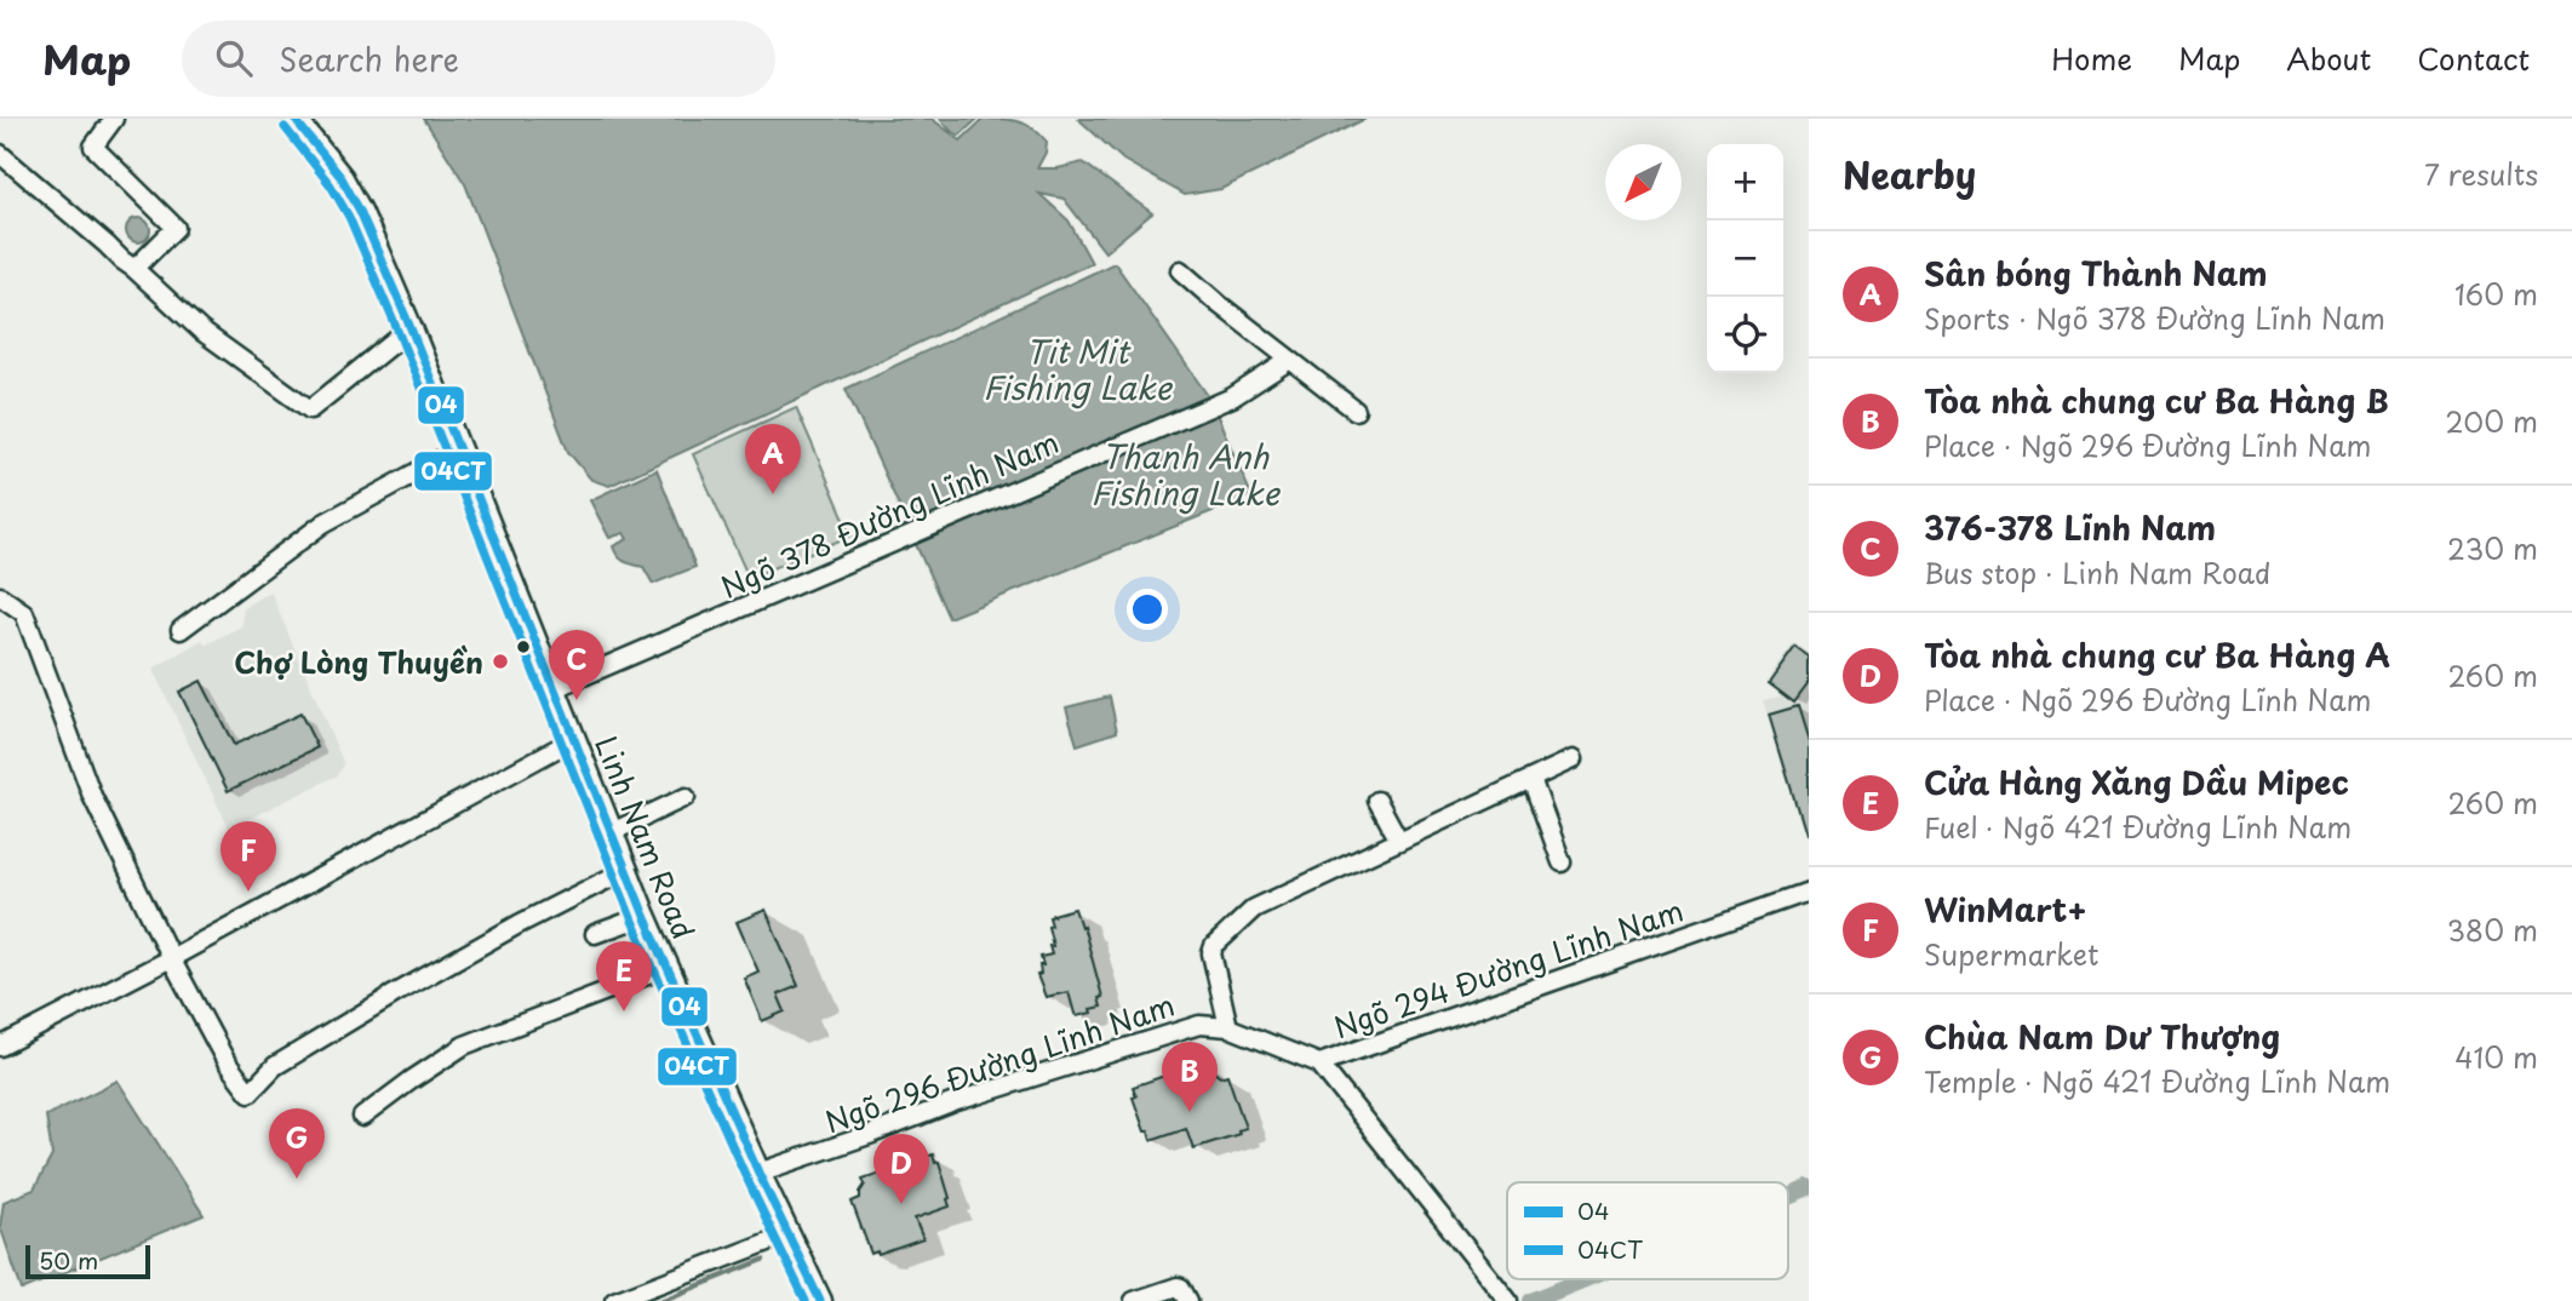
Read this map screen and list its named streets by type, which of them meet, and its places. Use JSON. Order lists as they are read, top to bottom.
{
  "streets": {
    "main road": ["Linh Nam Road"],
    "street": ["Ngõ 378 Đường Lĩnh Nam", "Ngõ 294 Đường Lĩnh Nam", "Ngõ 296 Đường Lĩnh Nam"]
  },
  "crossings": [
    ["Ngõ 378 Đường Lĩnh Nam", "Linh Nam Road"],
    ["Linh Nam Road", "Ngõ 296 Đường Lĩnh Nam"],
    ["Ngõ 294 Đường Lĩnh Nam", "Ngõ 296 Đường Lĩnh Nam"]
  ],
  "water": ["Tit Mit Fishing Lake", "Thanh Anh Fishing Lake"],
  "places": ["Chợ Lòng Thuyền"],
  "lines": ["transit line 04", "transit line 04CT"],
  "legend": ["04", "04CT"],
  "scale_bar": "50 m",
  "north": "bottom left",
  "page": {
    "header": "Map",
    "search": "Search here",
    "nav": [
      "Home",
      "Map",
      "About",
      "Contact"
    ],
    "heading": ["Nearby", "7 results"],
    "map_buttons": ["+", "−"],
    "list": [
      {
        "mark": "A",
        "name": "Sân bóng Thành Nam",
        "note": "Sports · Ngõ 378 Đường Lĩnh Nam",
        "value": "160 m"
      },
      {
        "mark": "B",
        "name": "Tòa nhà chung cư Ba Hàng B",
        "note": "Place · Ngõ 296 Đường Lĩnh Nam",
        "value": "200 m"
      },
      {
        "mark": "C",
        "name": "376-378 Lĩnh Nam",
        "note": "Bus stop · Linh Nam Road",
        "value": "230 m"
      },
      {
        "mark": "D",
        "name": "Tòa nhà chung cư Ba Hàng A",
        "note": "Place · Ngõ 296 Đường Lĩnh Nam",
        "value": "260 m"
      },
      {
        "mark": "E",
        "name": "Cửa Hàng Xăng Dầu Mipec",
        "note": "Fuel · Ngõ 421 Đường Lĩnh Nam",
        "value": "260 m"
      },
      {
        "mark": "F",
        "name": "WinMart+",
        "note": "Supermarket",
        "value": "380 m"
      },
      {
        "mark": "G",
        "name": "Chùa Nam Dư Thượng",
        "note": "Temple · Ngõ 421 Đường Lĩnh Nam",
        "value": "410 m"
      }
    ],
    "pins": [
      "A",
      "C",
      "F",
      "E",
      "B",
      "G",
      "D"
    ],
    "scale": "50 m"
  }
}
